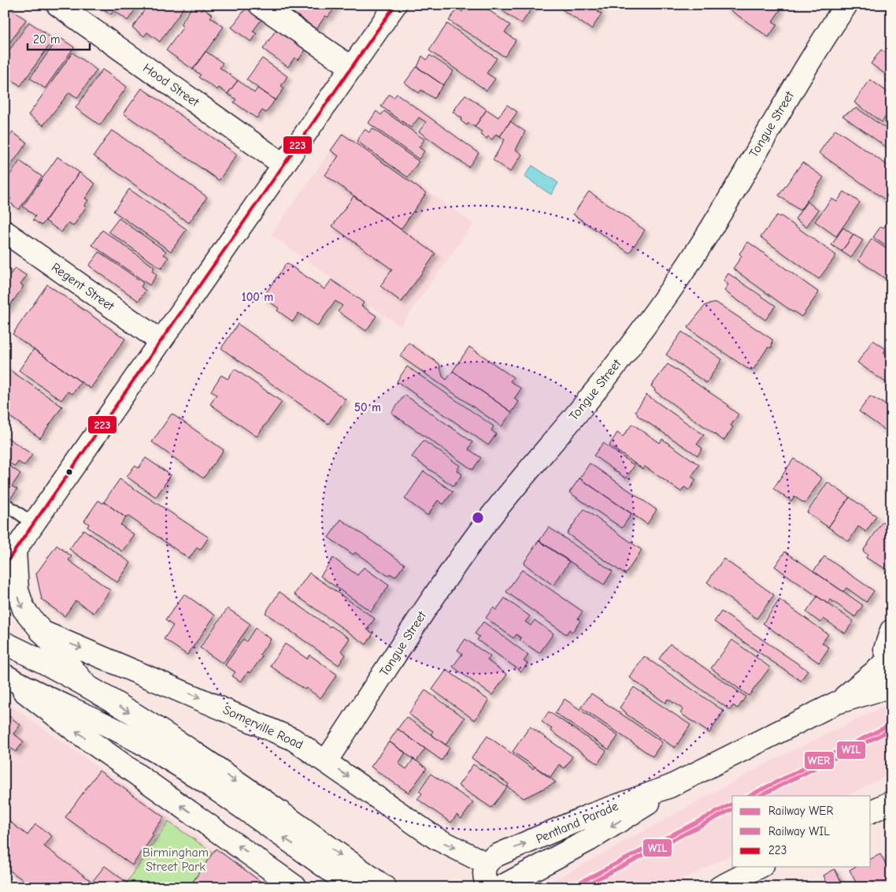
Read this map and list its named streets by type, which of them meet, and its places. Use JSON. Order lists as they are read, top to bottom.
{
  "streets": {
    "street": [
      "Hood Street",
      "Tongue Street",
      "Regent Street",
      "Somerville Road",
      "Pentland Parade"
    ]
  },
  "crossings": [
    ["Tongue Street", "Somerville Road"],
    ["Somerville Road", "Pentland Parade"]
  ],
  "parks": ["Birmingham Street Park"],
  "lines": ["transit line 223", "rail line WER", "rail line WIL"],
  "legend": ["Railway WER", "Railway WIL", "223"],
  "scale_bar": "20 m",
  "rings": ["100 m", "50 m"]
}
